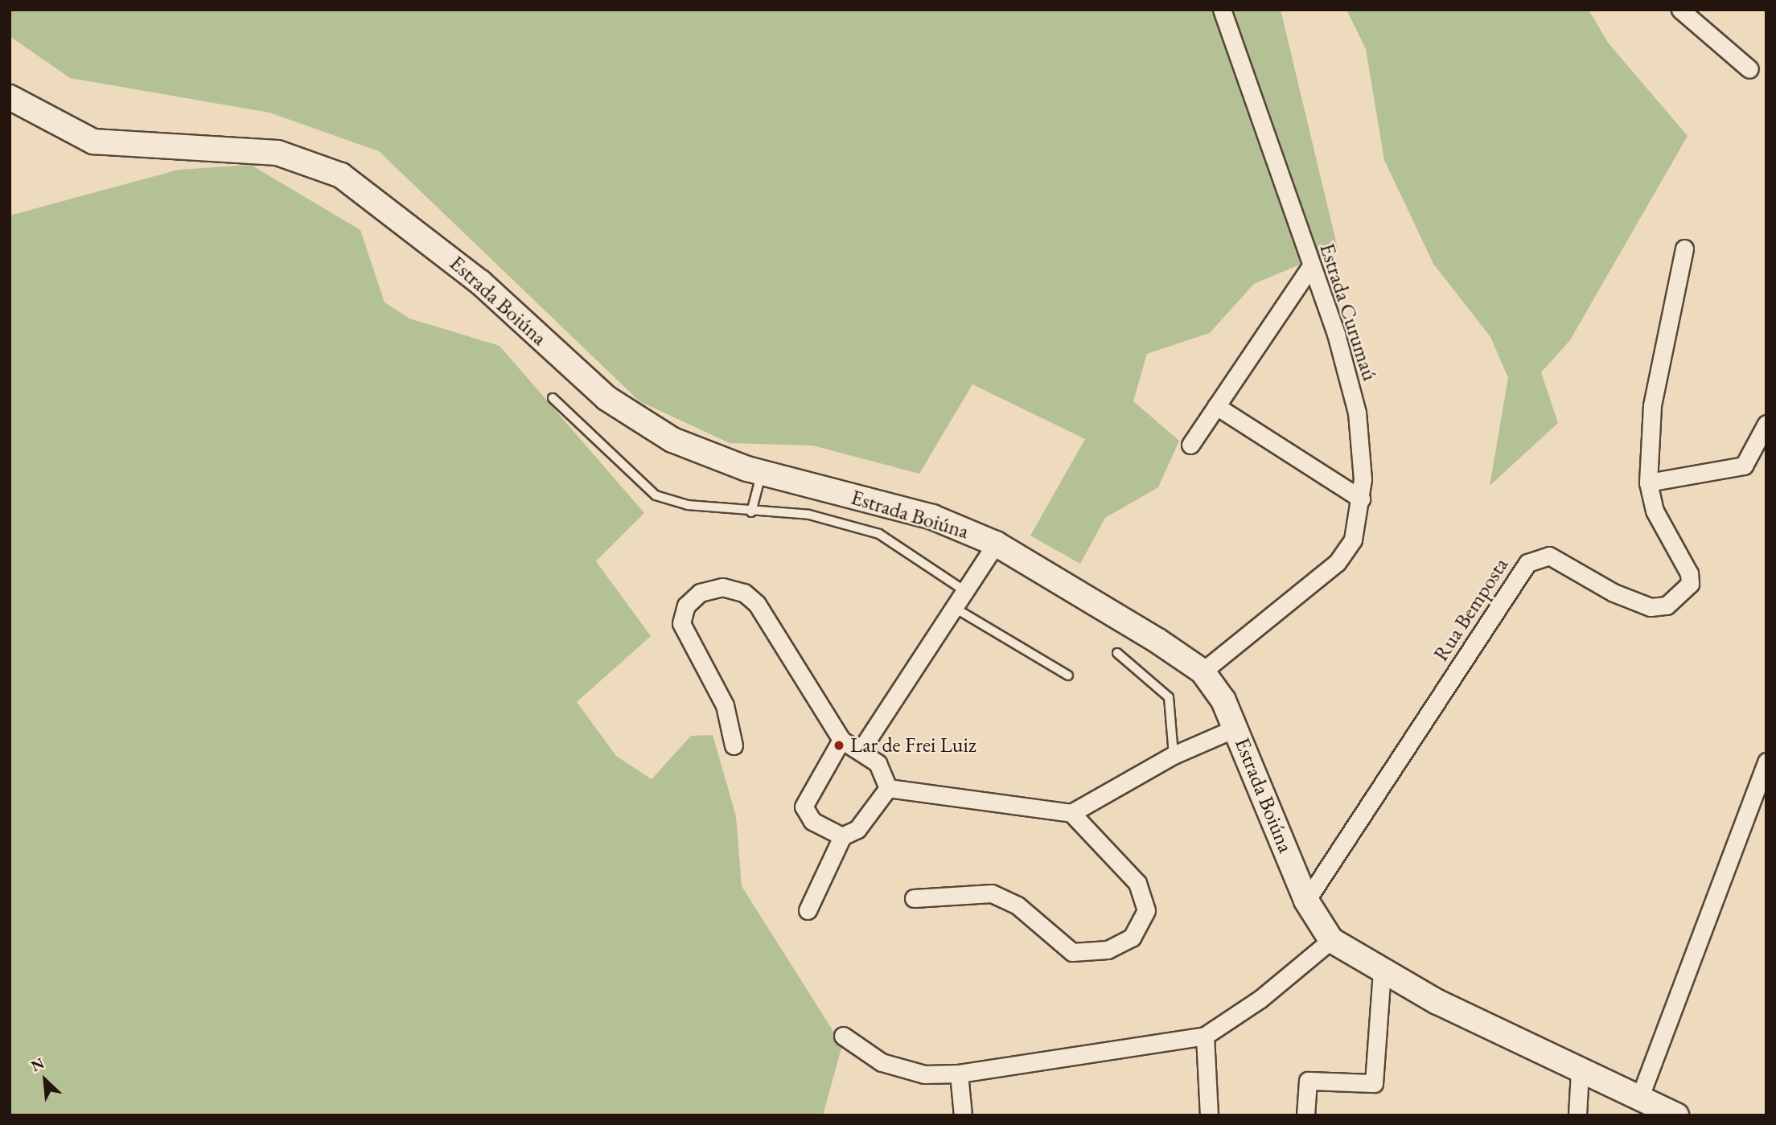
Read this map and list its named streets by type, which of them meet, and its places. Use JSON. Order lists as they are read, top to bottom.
{
  "streets": {
    "street": ["Estrada Boiúna", "Estrada Curumaú", "Rua Bemposta"]
  },
  "crossings": [
    ["Estrada Boiúna", "Estrada Curumaú"],
    ["Estrada Boiúna", "Rua Bemposta"]
  ],
  "places": ["Lar de Frei Luiz"],
  "north": "top left"
}
